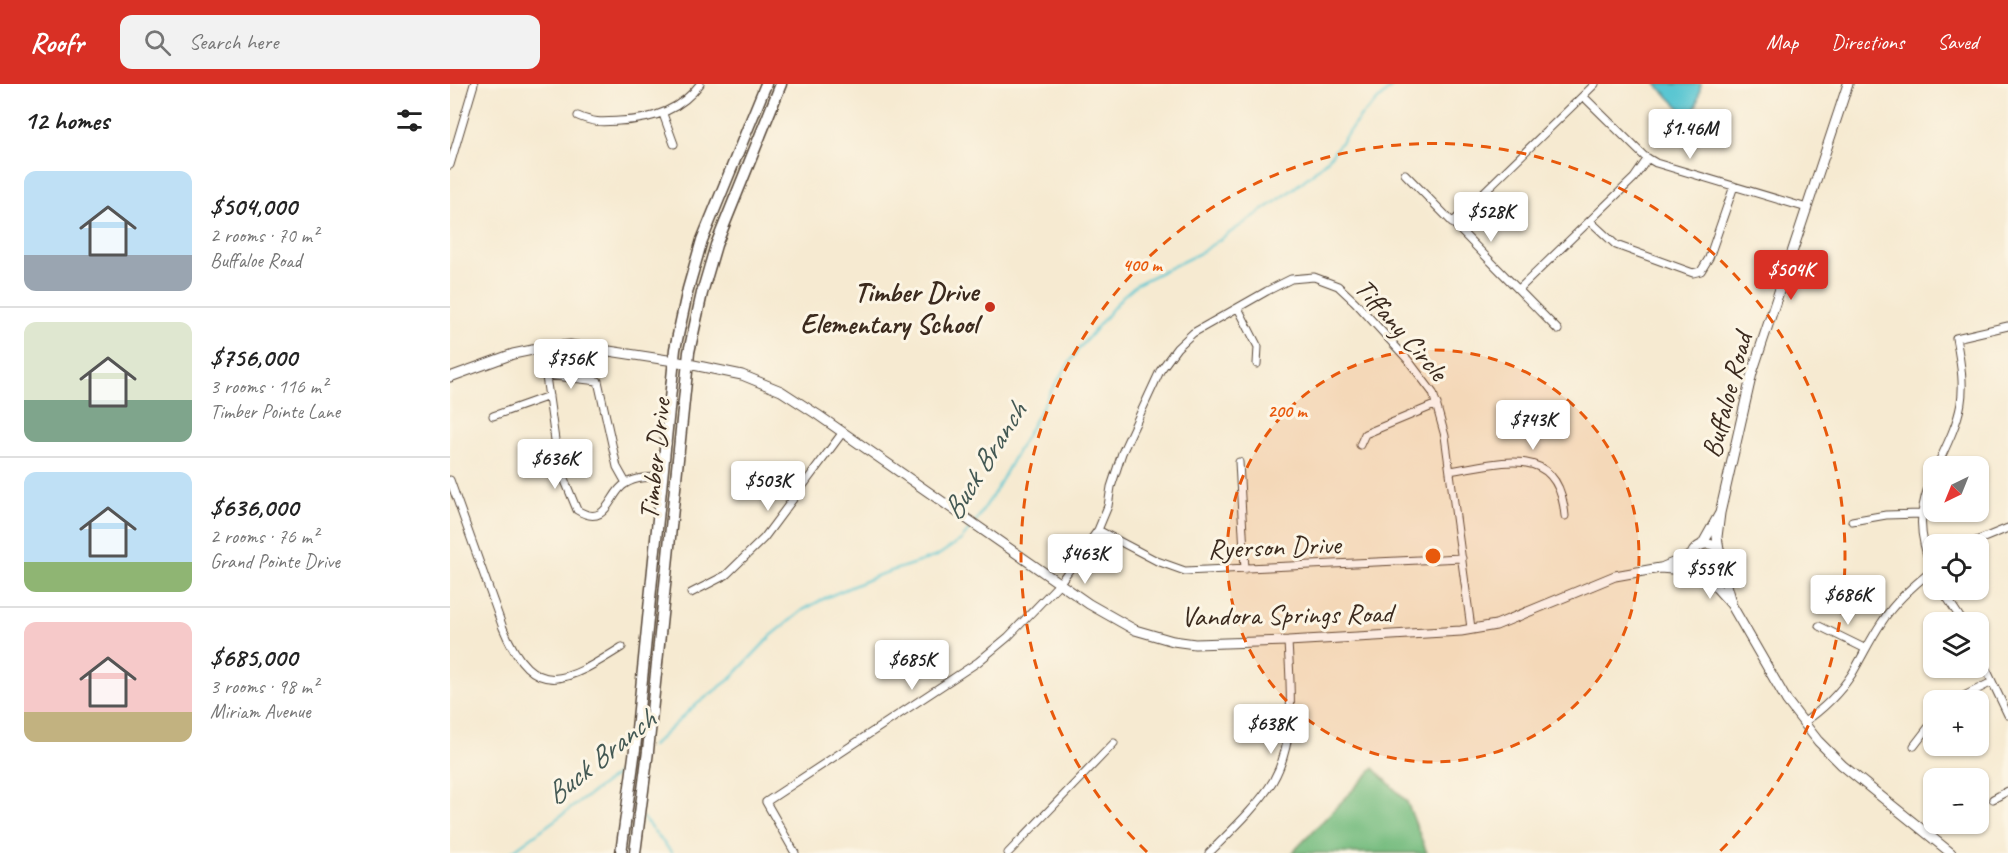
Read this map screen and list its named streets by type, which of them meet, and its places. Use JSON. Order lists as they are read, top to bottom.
{
  "streets": {
    "main road": ["Timber Drive"],
    "street": [
      "Tiffany Circle",
      "Buffaloe Road",
      "Ryerson Drive",
      "Vandora Springs Road"
    ]
  },
  "crossings": [
    ["Tiffany Circle", "Ryerson Drive"],
    ["Tiffany Circle", "Vandora Springs Road"],
    ["Buffaloe Road", "Vandora Springs Road"],
    ["Timber Drive", "Vandora Springs Road"]
  ],
  "water": ["Buck Branch"],
  "places": ["Timber Drive Elementary School"],
  "north": "bottom left",
  "page": {
    "header": "Roofr",
    "search": "Search here",
    "nav": ["Map", "Directions", "Saved"],
    "heading": "12 homes",
    "price": [
      "$1.46M",
      "$528K",
      "$504K",
      "$756K",
      "$743K",
      "$636K",
      "$503K",
      "$463K",
      "$559K",
      "$686K",
      "$685K",
      "$638K"
    ],
    "list": [
      {
        "name": "$504,000",
        "note": "2 rooms · 70 m² · Buffaloe Road"
      },
      {
        "name": "$756,000",
        "note": "3 rooms · 116 m² · Timber Pointe Lane"
      },
      {
        "name": "$636,000",
        "note": "2 rooms · 76 m² · Grand Pointe Drive"
      },
      {
        "name": "$685,000",
        "note": "3 rooms · 98 m² · Miriam Avenue"
      }
    ],
    "map_buttons": ["+", "−"]
  },
  "rings": ["400 m", "200 m"]
}
